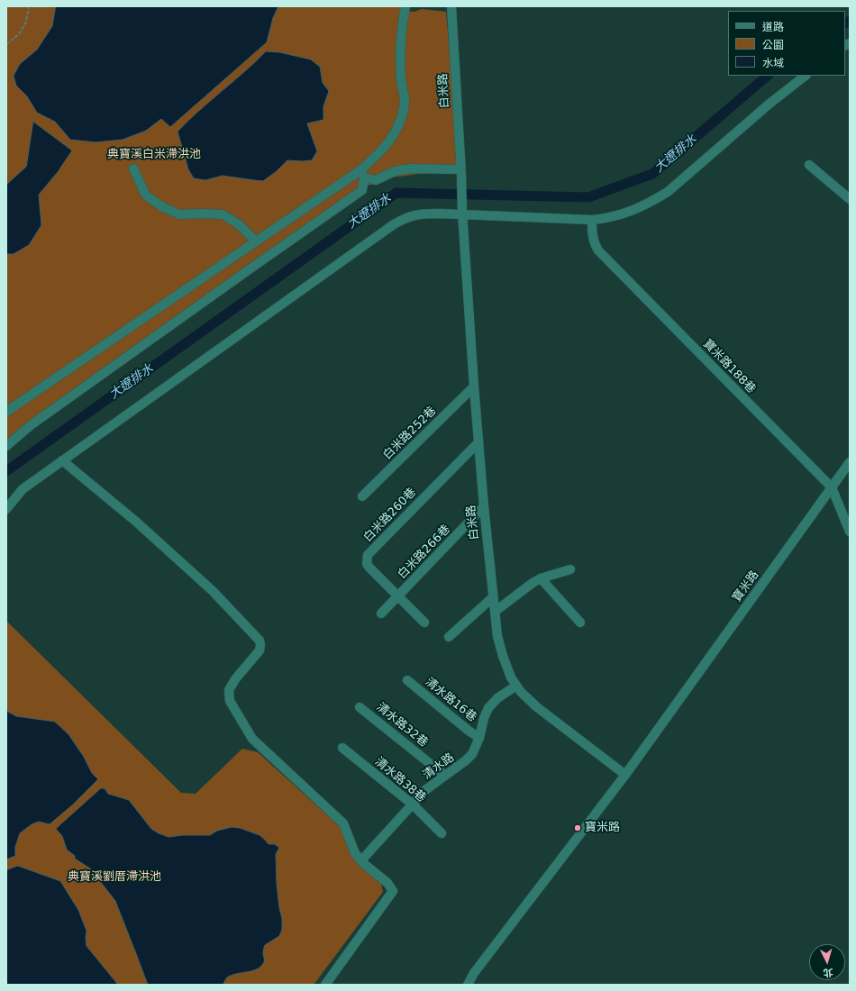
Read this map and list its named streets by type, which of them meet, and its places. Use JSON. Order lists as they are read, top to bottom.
{
  "streets": {
    "street": [
      "白米路",
      "寶米路188巷",
      "白米路252巷",
      "白米路260巷",
      "白米路266巷",
      "寶米路",
      "清水路16巷",
      "清水路32巷",
      "清水路",
      "清水路38巷"
    ]
  },
  "crossings": [
    ["白米路", "白米路252巷"],
    ["白米路", "白米路260巷"],
    ["白米路", "白米路266巷"],
    ["白米路", "寶米路"],
    ["白米路", "清水路"],
    ["寶米路188巷", "寶米路"],
    ["白米路260巷", "白米路266巷"],
    ["清水路16巷", "清水路"],
    ["清水路32巷", "清水路"],
    ["清水路", "清水路38巷"]
  ],
  "water": ["大遼排水"],
  "parks": ["典寶溪白米滯洪池", "典寶溪劉厝滯洪池"],
  "places": ["寶米路"],
  "legend": ["道路", "公園", "水域"],
  "north": "bottom"
}
